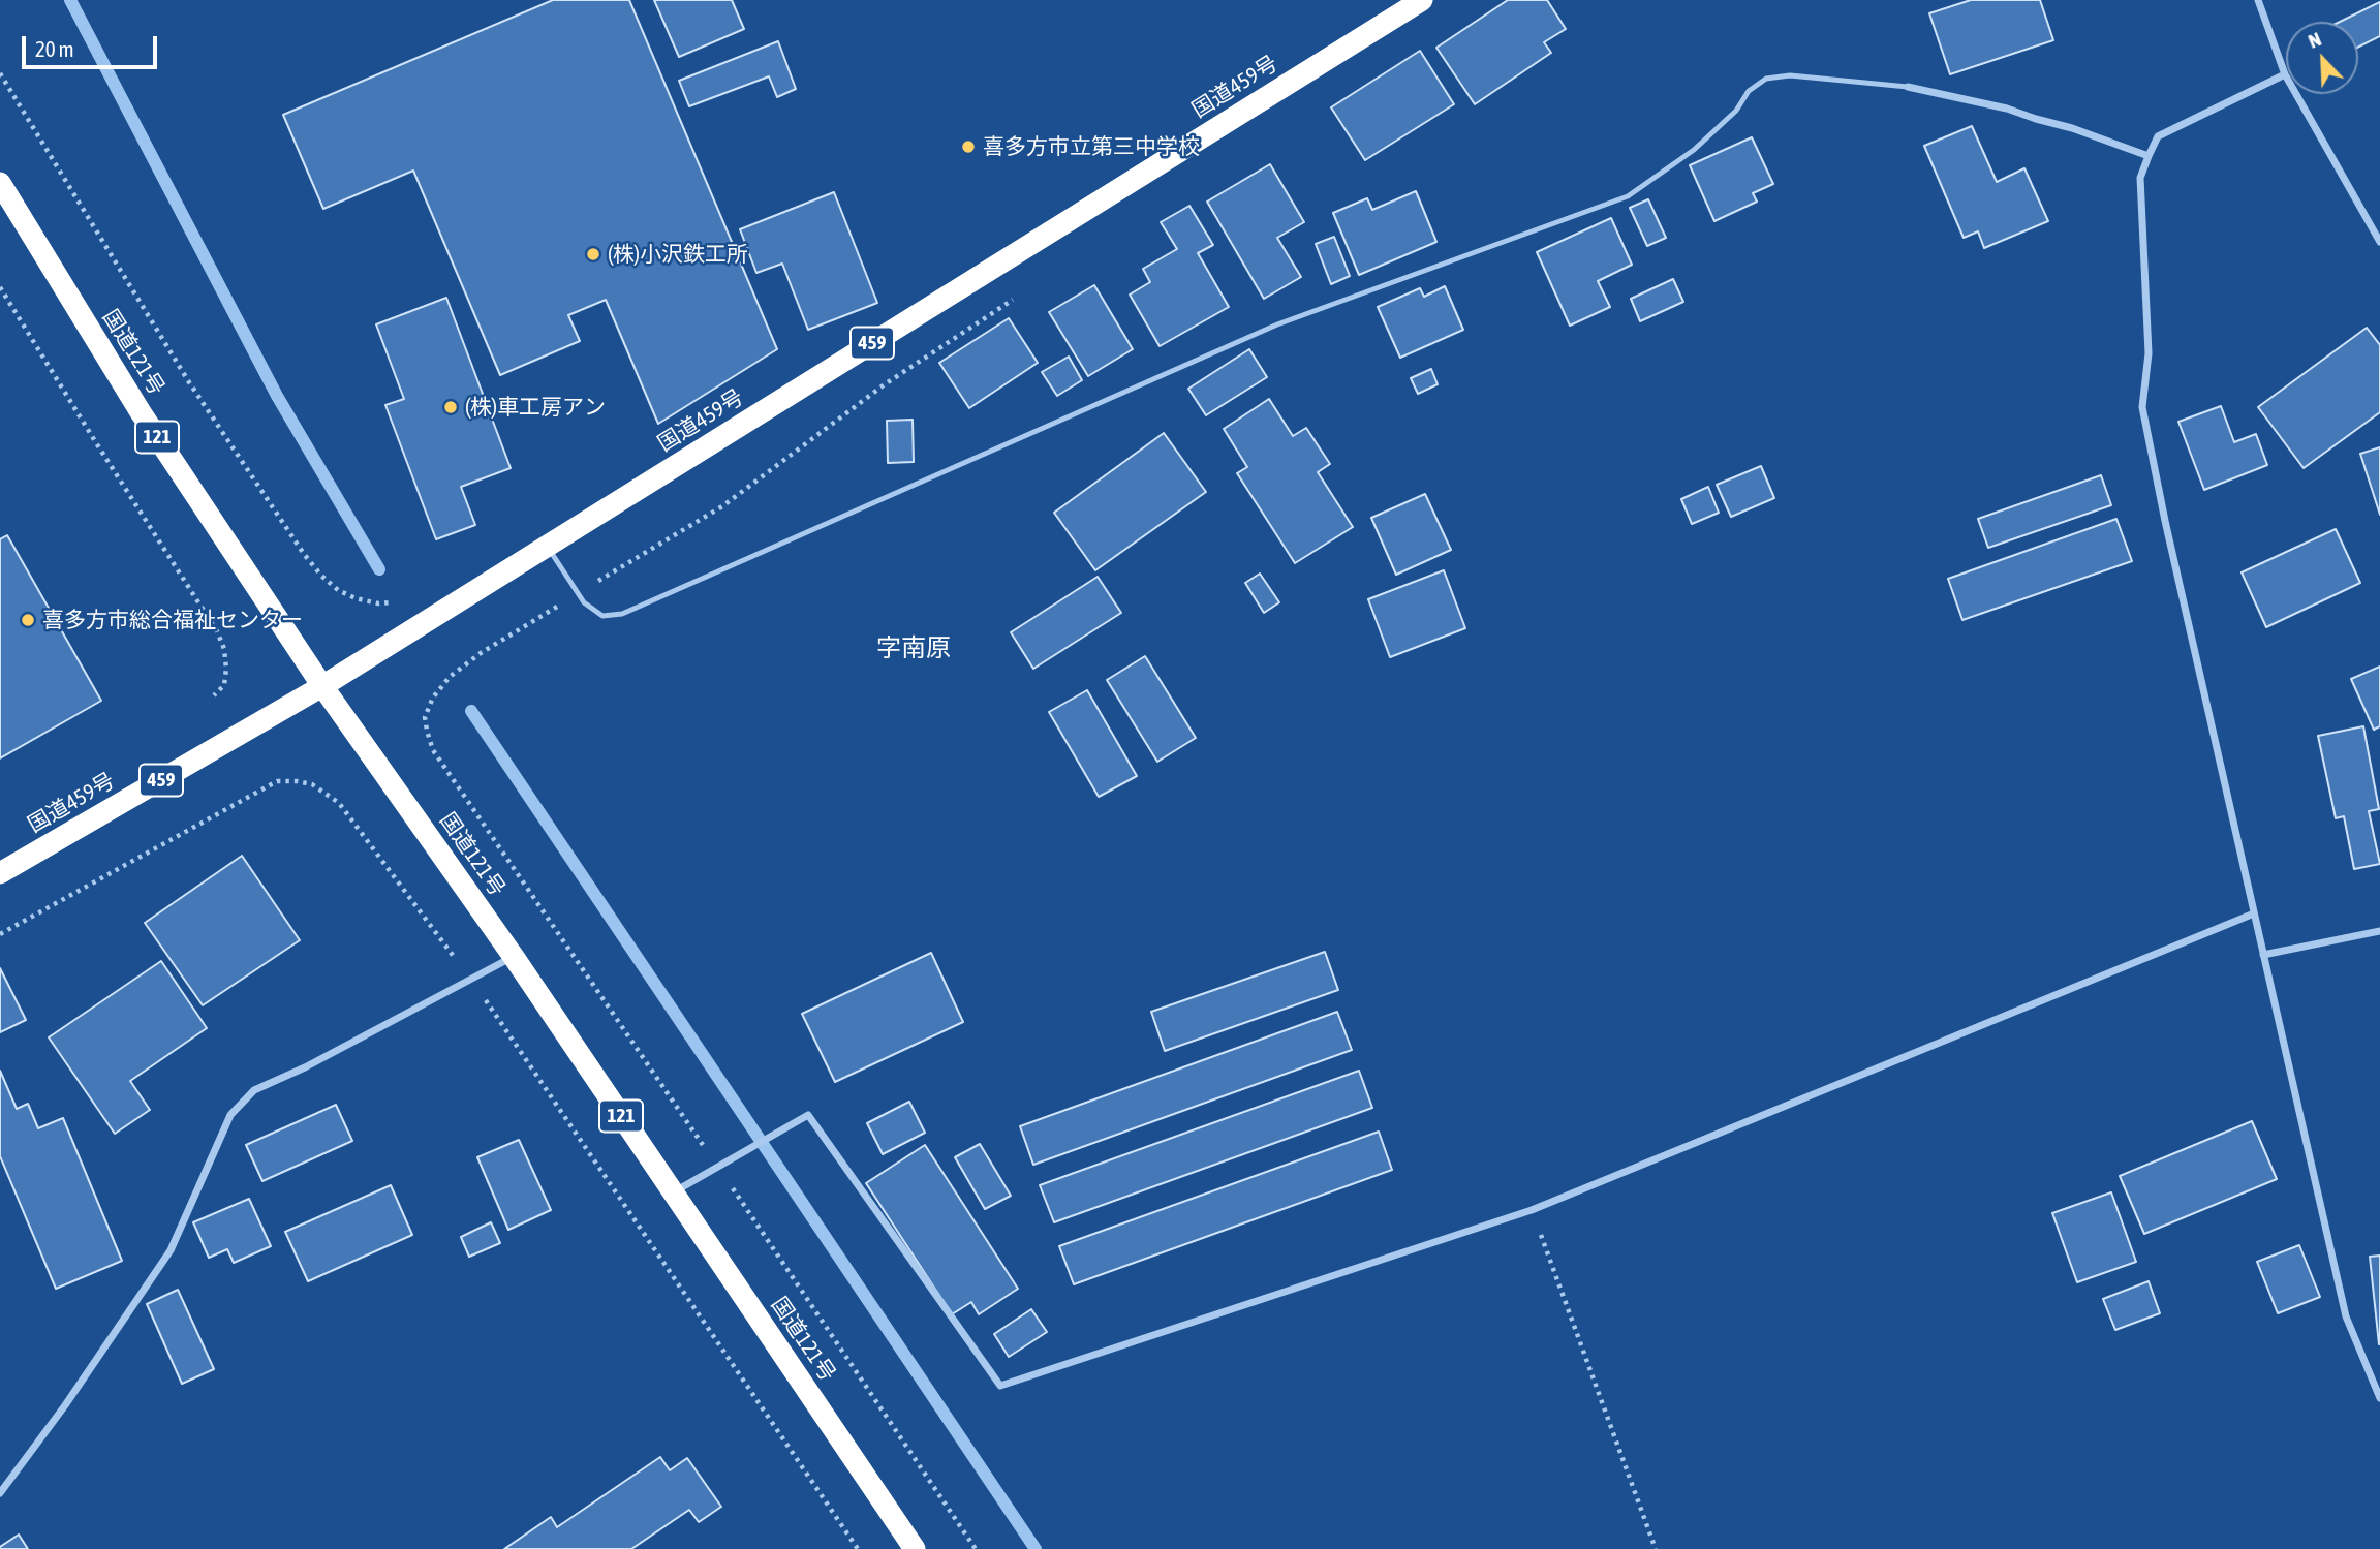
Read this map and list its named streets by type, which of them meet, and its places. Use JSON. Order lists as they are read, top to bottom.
{
  "streets": {
    "highway": [
      "国道459号",
      "459",
      "国道121号",
      "121"
    ]
  },
  "crossings": [
    ["国道459号", "国道121号"]
  ],
  "districts": ["字南原"],
  "places": [
    "喜多方市立第三中学校",
    "(株)小沢鉄工所",
    "(株)車工房アン",
    "喜多方市総合福祉センター"
  ],
  "scale_bar": "20 m",
  "north": "top left"
}
